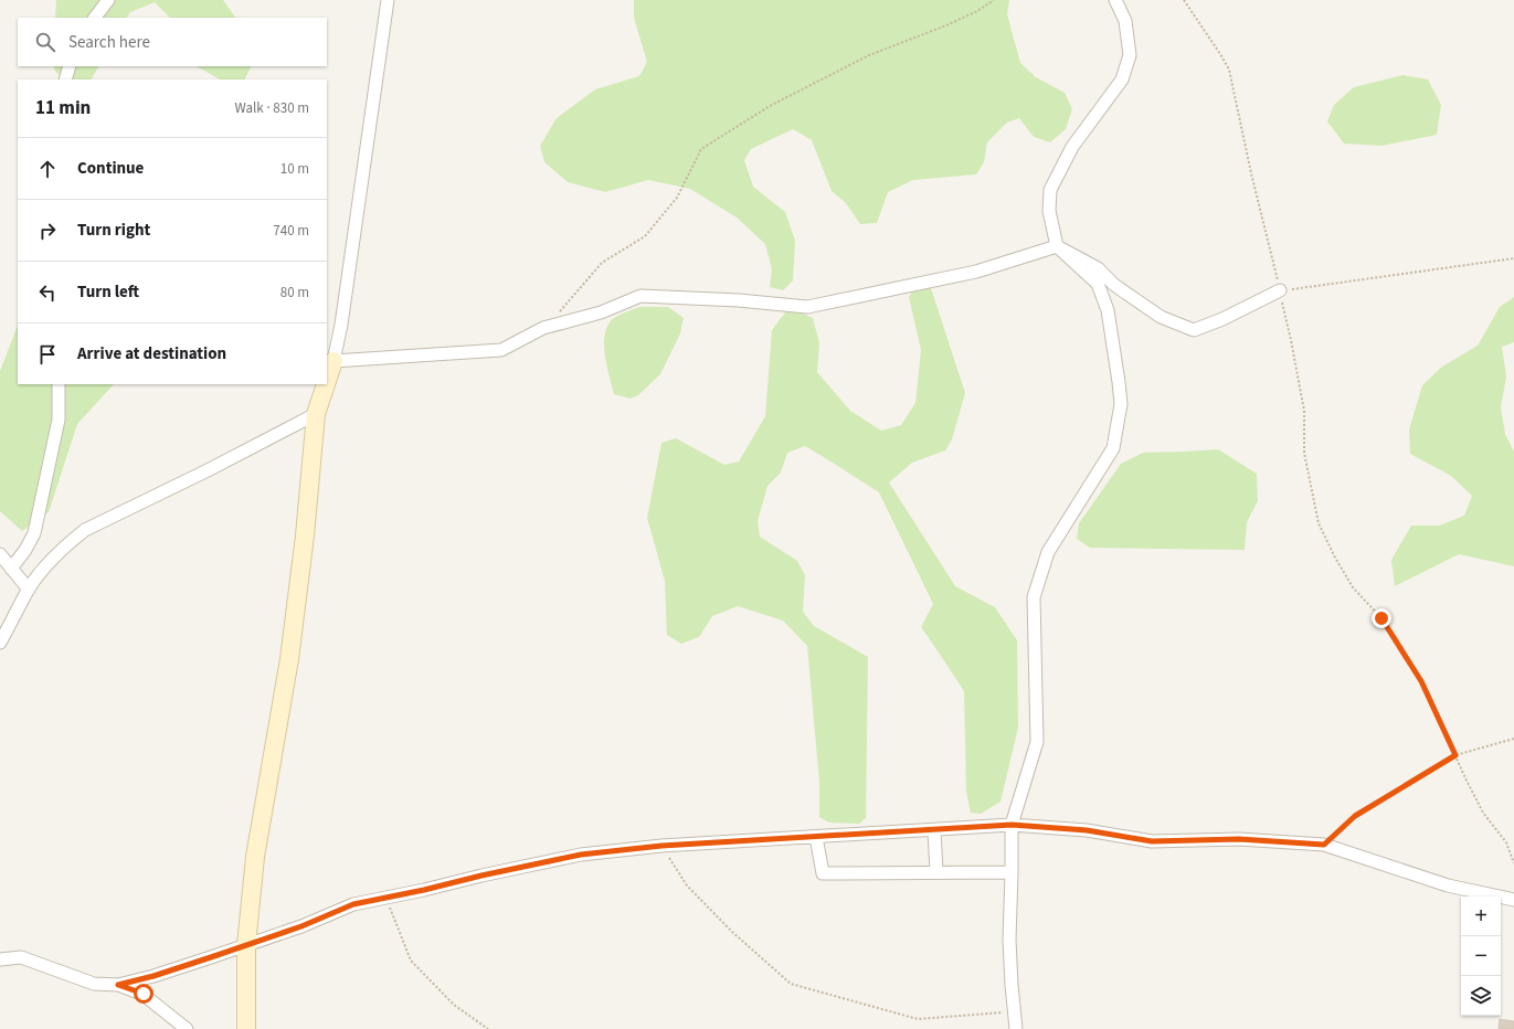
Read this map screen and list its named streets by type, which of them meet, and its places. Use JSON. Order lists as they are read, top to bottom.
{
  "page": {
    "search": "Search here",
    "heading": ["11 min", "Walk · 830 m"],
    "list": [
      ["Continue", "10 m"],
      ["Turn right", "740 m"],
      ["Turn left", "80 m"],
      "Arrive at destination"
    ],
    "map_buttons": ["+", "−"]
  }
}
